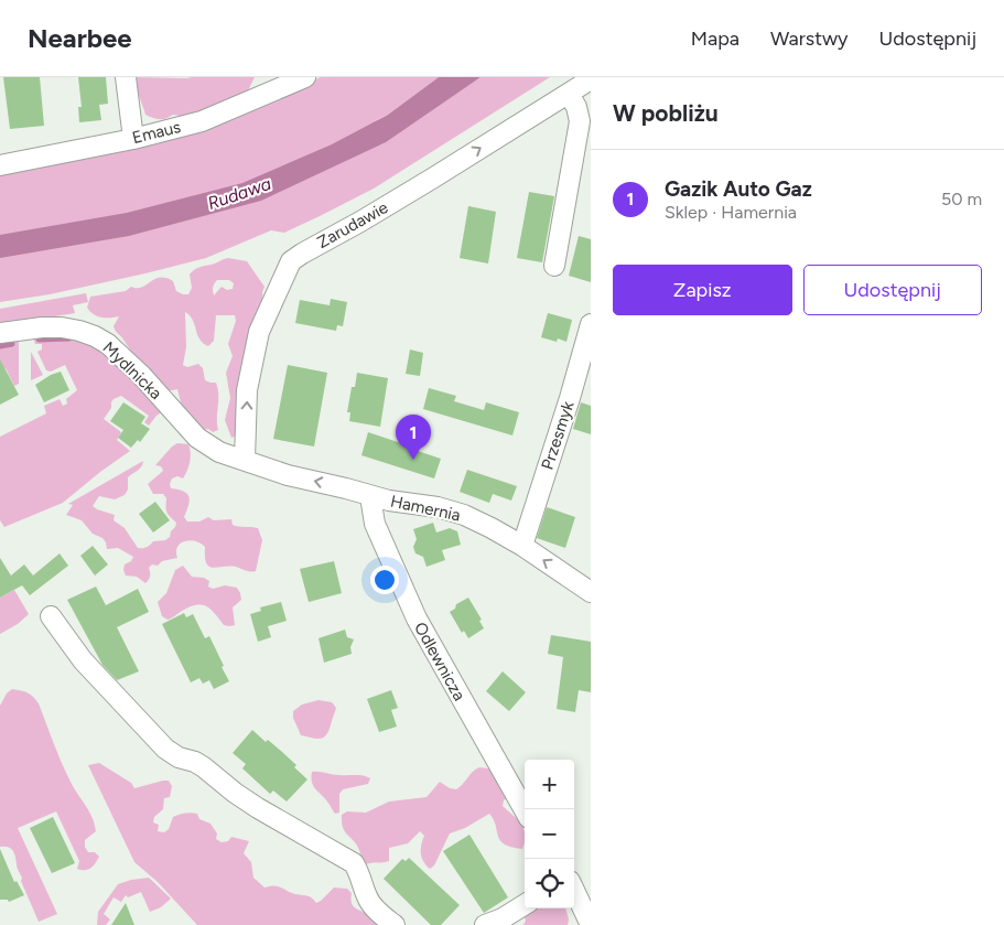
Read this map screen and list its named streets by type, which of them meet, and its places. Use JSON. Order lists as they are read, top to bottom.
{
  "streets": {
    "street": [
      "Emaus",
      "Zarudawie",
      "Mydlnicka",
      "Przesmyk",
      "Hamernia",
      "Odlewnicza"
    ]
  },
  "crossings": [
    ["Zarudawie", "Mydlnicka"],
    ["Zarudawie", "Hamernia"],
    ["Mydlnicka", "Hamernia"],
    ["Przesmyk", "Hamernia"],
    ["Hamernia", "Odlewnicza"]
  ],
  "one_way": ["Zarudawie", "Hamernia"],
  "water": ["Rudawa"],
  "page": {
    "header": "Nearbee",
    "nav": ["Mapa", "Warstwy", "Udostępnij"],
    "heading": "W pobliżu",
    "list": [
      {
        "mark": "1",
        "name": "Gazik Auto Gaz",
        "note": "Sklep · Hamernia",
        "value": "50 m"
      }
    ],
    "buttons": ["Zapisz", "Udostępnij"],
    "pins": "1",
    "map_buttons": ["+", "−"]
  }
}
